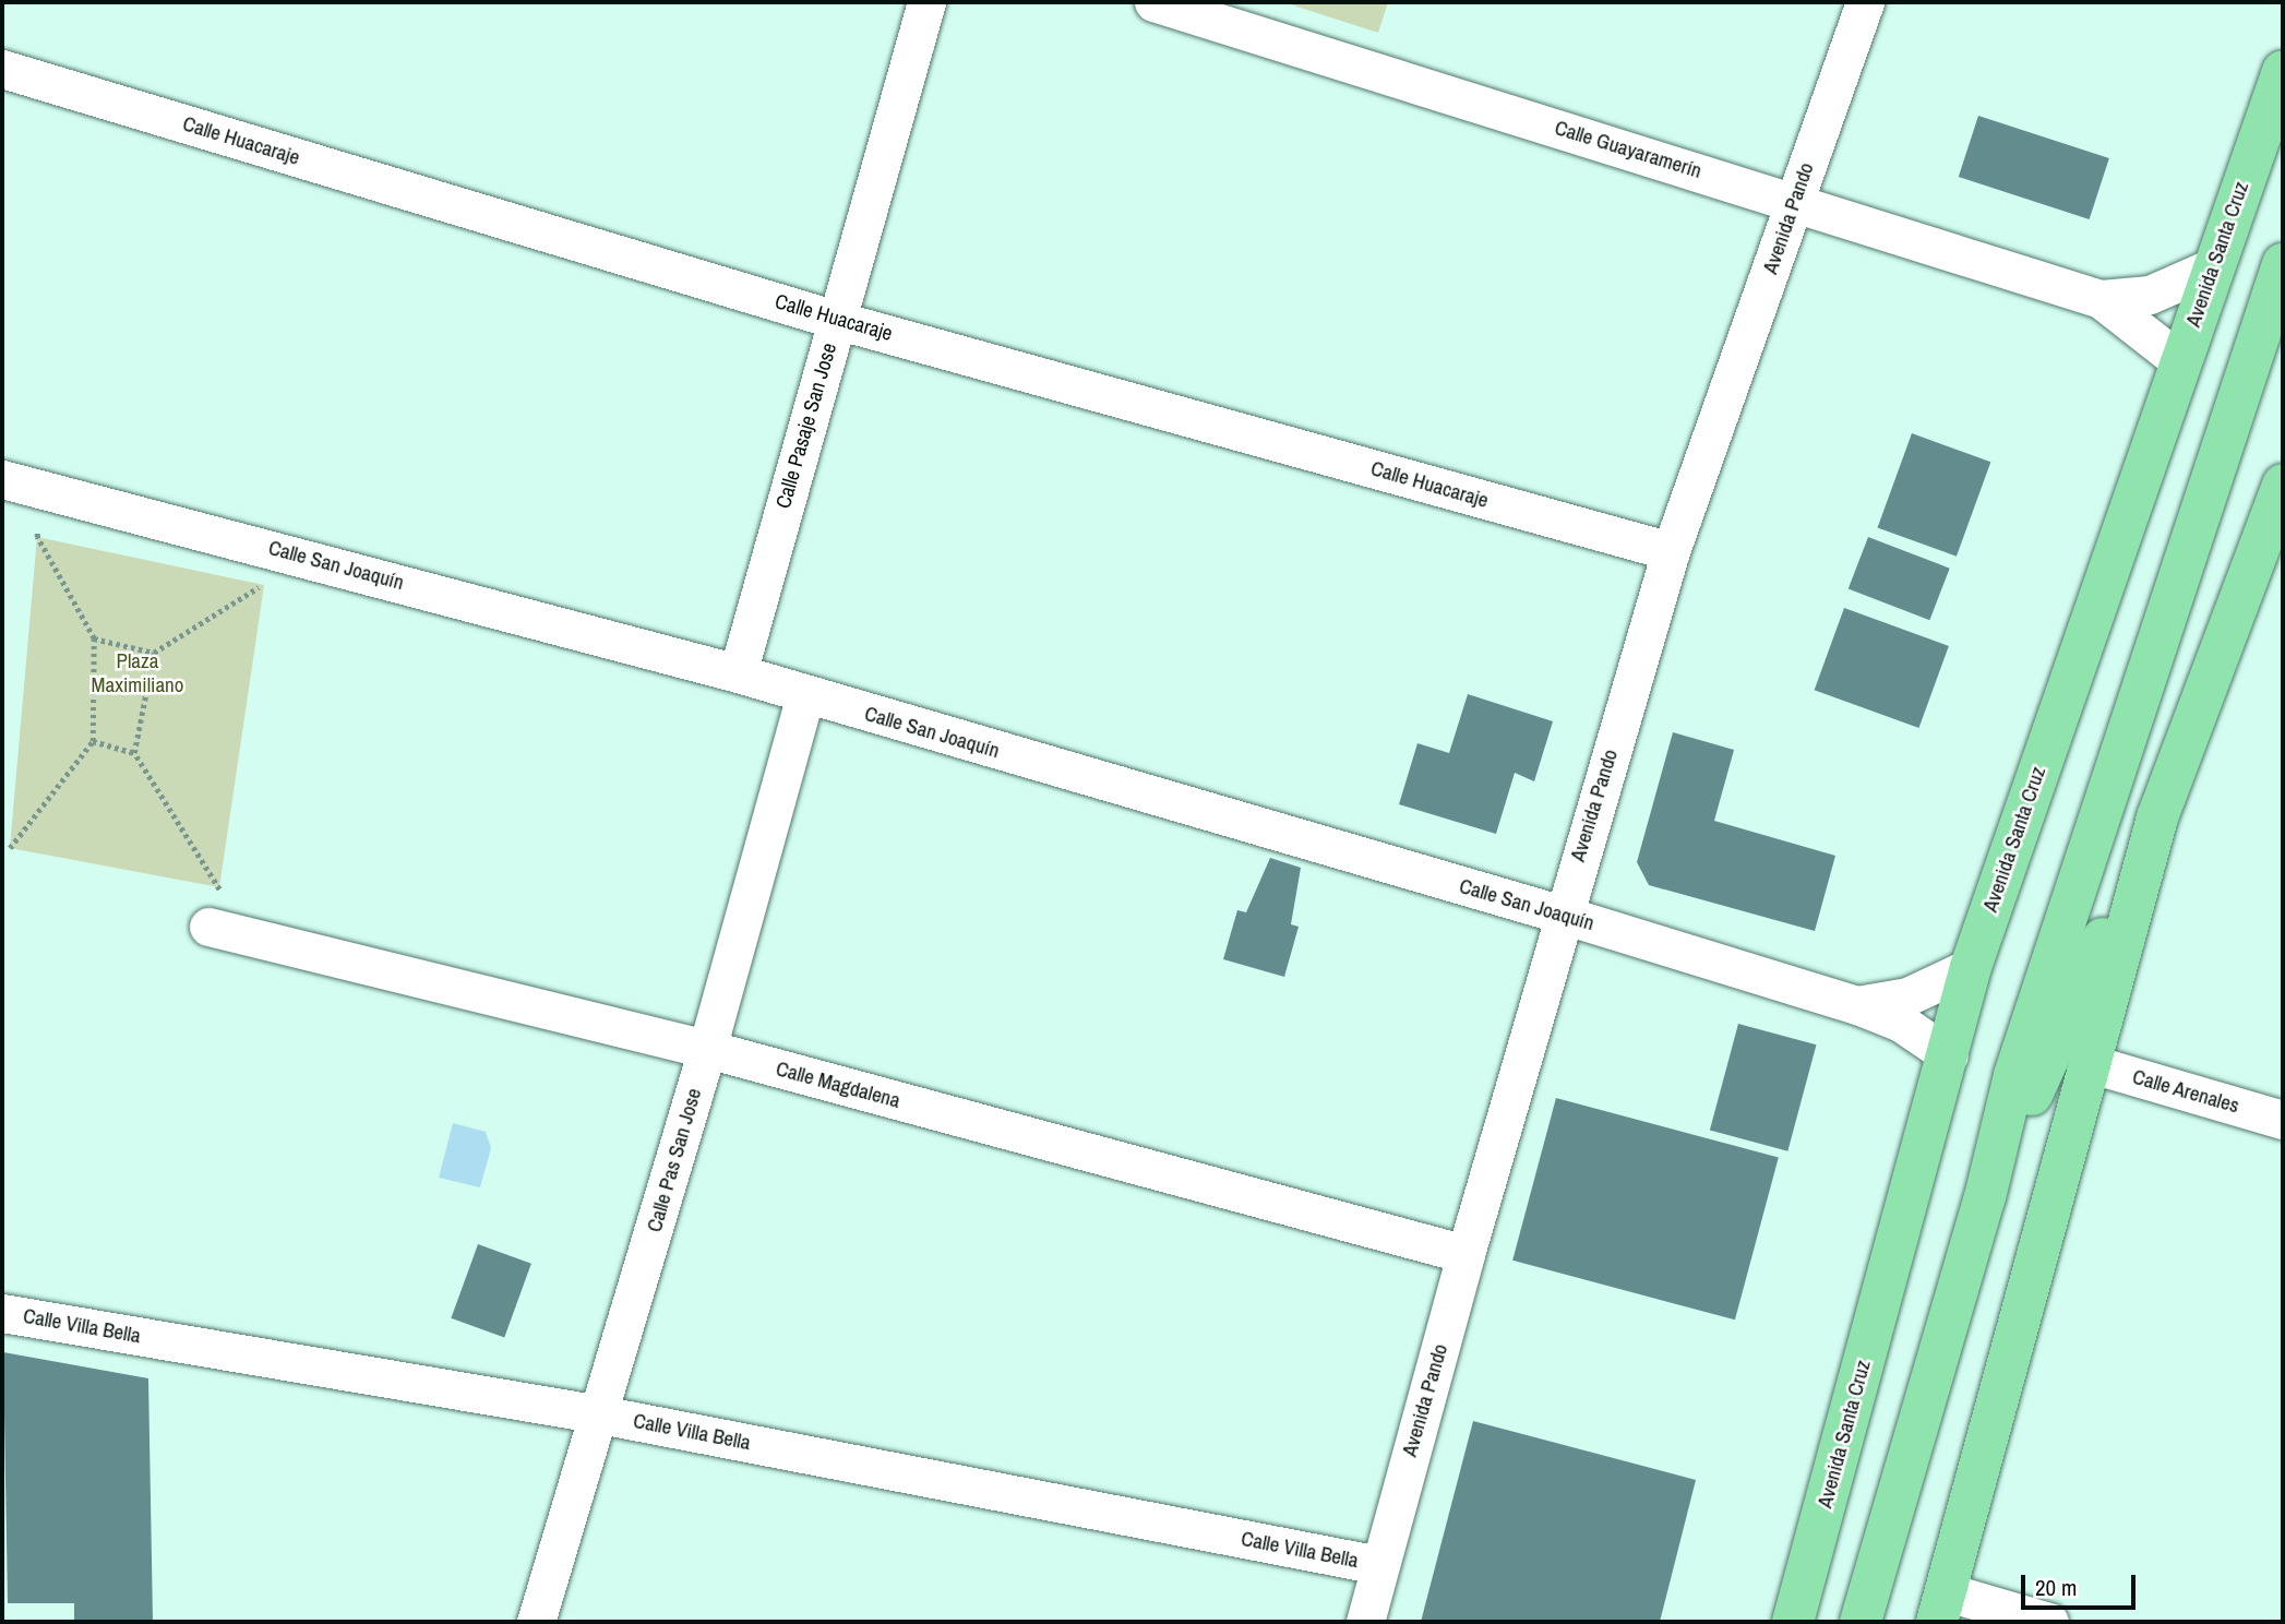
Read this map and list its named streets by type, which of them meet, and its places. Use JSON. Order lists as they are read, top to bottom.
{
  "streets": {
    "main road": ["Avenida Santa Cruz"],
    "street": [
      "Calle Huacaraje",
      "Calle Guayaramerín",
      "Avenida Pando",
      "Calle Pasaje San Jose",
      "Calle San Joaquín",
      "Calle Magdalena",
      "Calle Arenales",
      "Calle Pas San Jose",
      "Calle Villa Bella"
    ]
  },
  "crossings": [
    ["Calle Huacaraje", "Avenida Pando"],
    ["Calle Huacaraje", "Calle Pasaje San Jose"],
    ["Calle Guayaramerín", "Avenida Pando"],
    ["Calle Guayaramerín", "Avenida Santa Cruz"],
    ["Avenida Pando", "Calle San Joaquín"],
    ["Avenida Pando", "Calle Magdalena"],
    ["Avenida Pando", "Calle Villa Bella"],
    ["Avenida Santa Cruz", "Calle San Joaquín"],
    ["Calle Pasaje San Jose", "Calle San Joaquín"],
    ["Calle San Joaquín", "Calle Pas San Jose"],
    ["Calle Magdalena", "Calle Pas San Jose"],
    ["Calle Pas San Jose", "Calle Villa Bella"]
  ],
  "parks": ["Plaza Maximiliano"],
  "scale_bar": "20 m"
}
